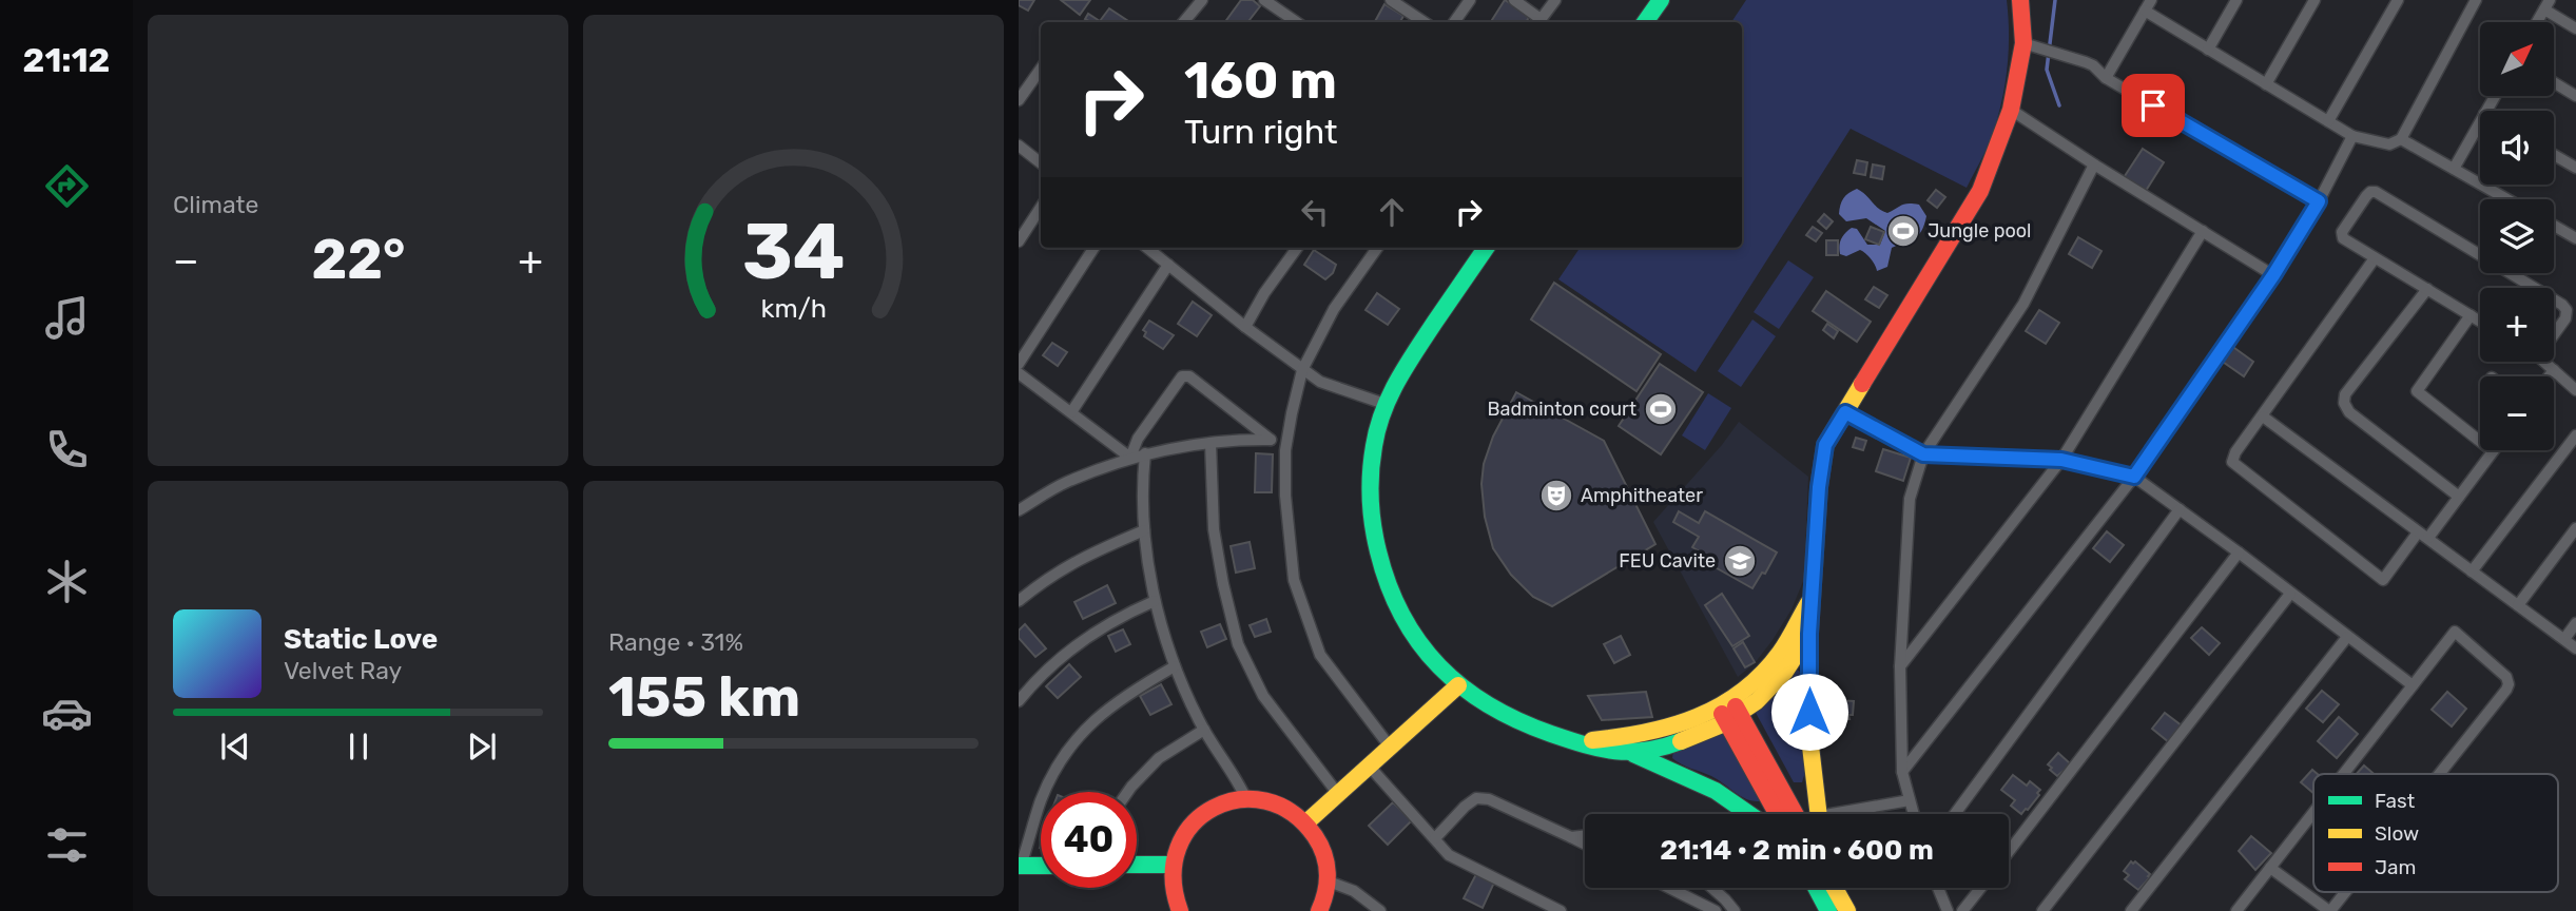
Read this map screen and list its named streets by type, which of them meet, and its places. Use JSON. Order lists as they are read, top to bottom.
{
  "places": {
    "sports": ["Jungle pool", "Badminton court"],
    "theatre": ["Amphitheater"],
    "school or university": ["FEU Cavite"]
  },
  "legend": ["Fast", "Slow", "Jam"],
  "north": "top right",
  "page": {
    "tabs": "21:12",
    "tile": [
      "Climate",
      ["Range · 31%", "155 km"]
    ],
    "map_buttons": ["+", "−"],
    "turn": ["160 m", "Turn right"],
    "heat": ["−", "22°", "+"],
    "song": ["Static Love", "Velvet Ray"],
    "limit": "40",
    "trip": "21:14 · 2 min · 600 m",
    "gauge": ["34", "km/h"]
  }
}
